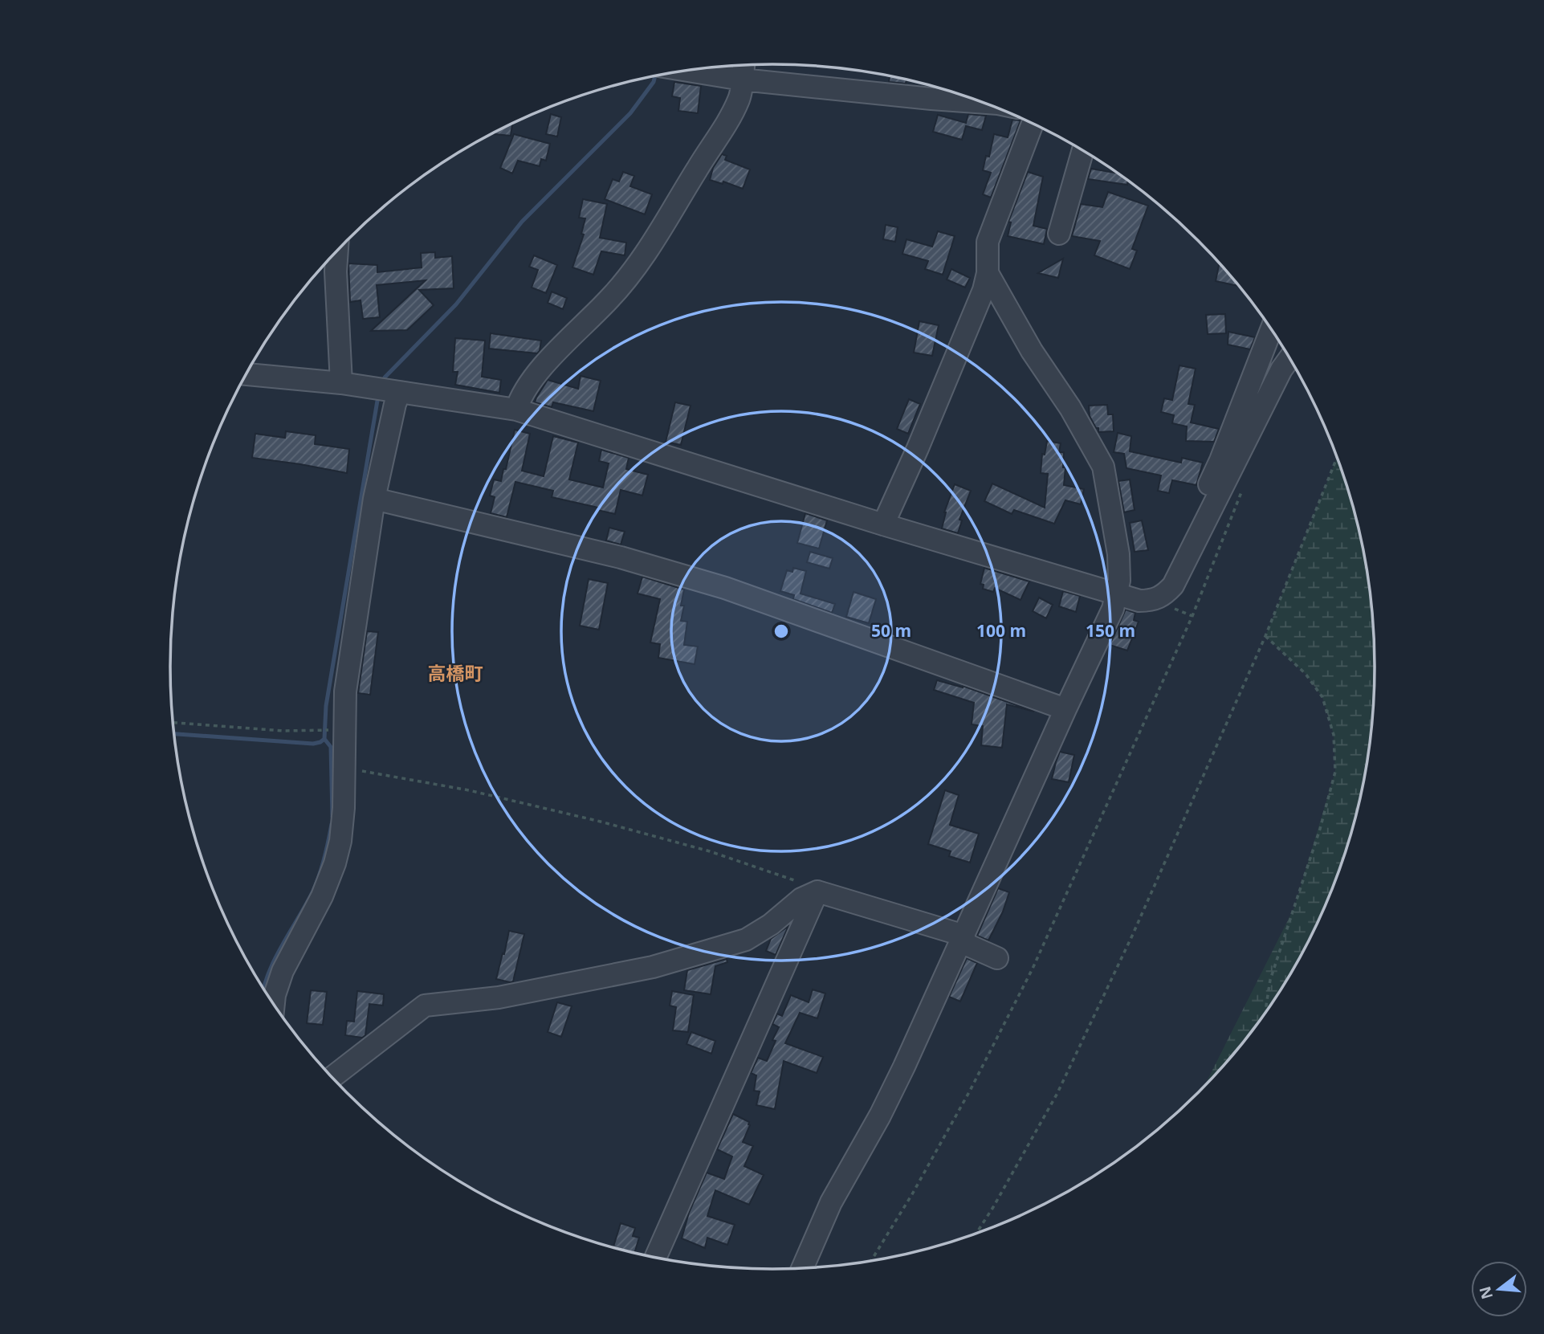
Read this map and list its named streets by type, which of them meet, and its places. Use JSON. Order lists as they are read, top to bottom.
{
  "districts": ["高橋町"],
  "north": "left",
  "rings": ["50 m", "100 m", "150 m"]
}
